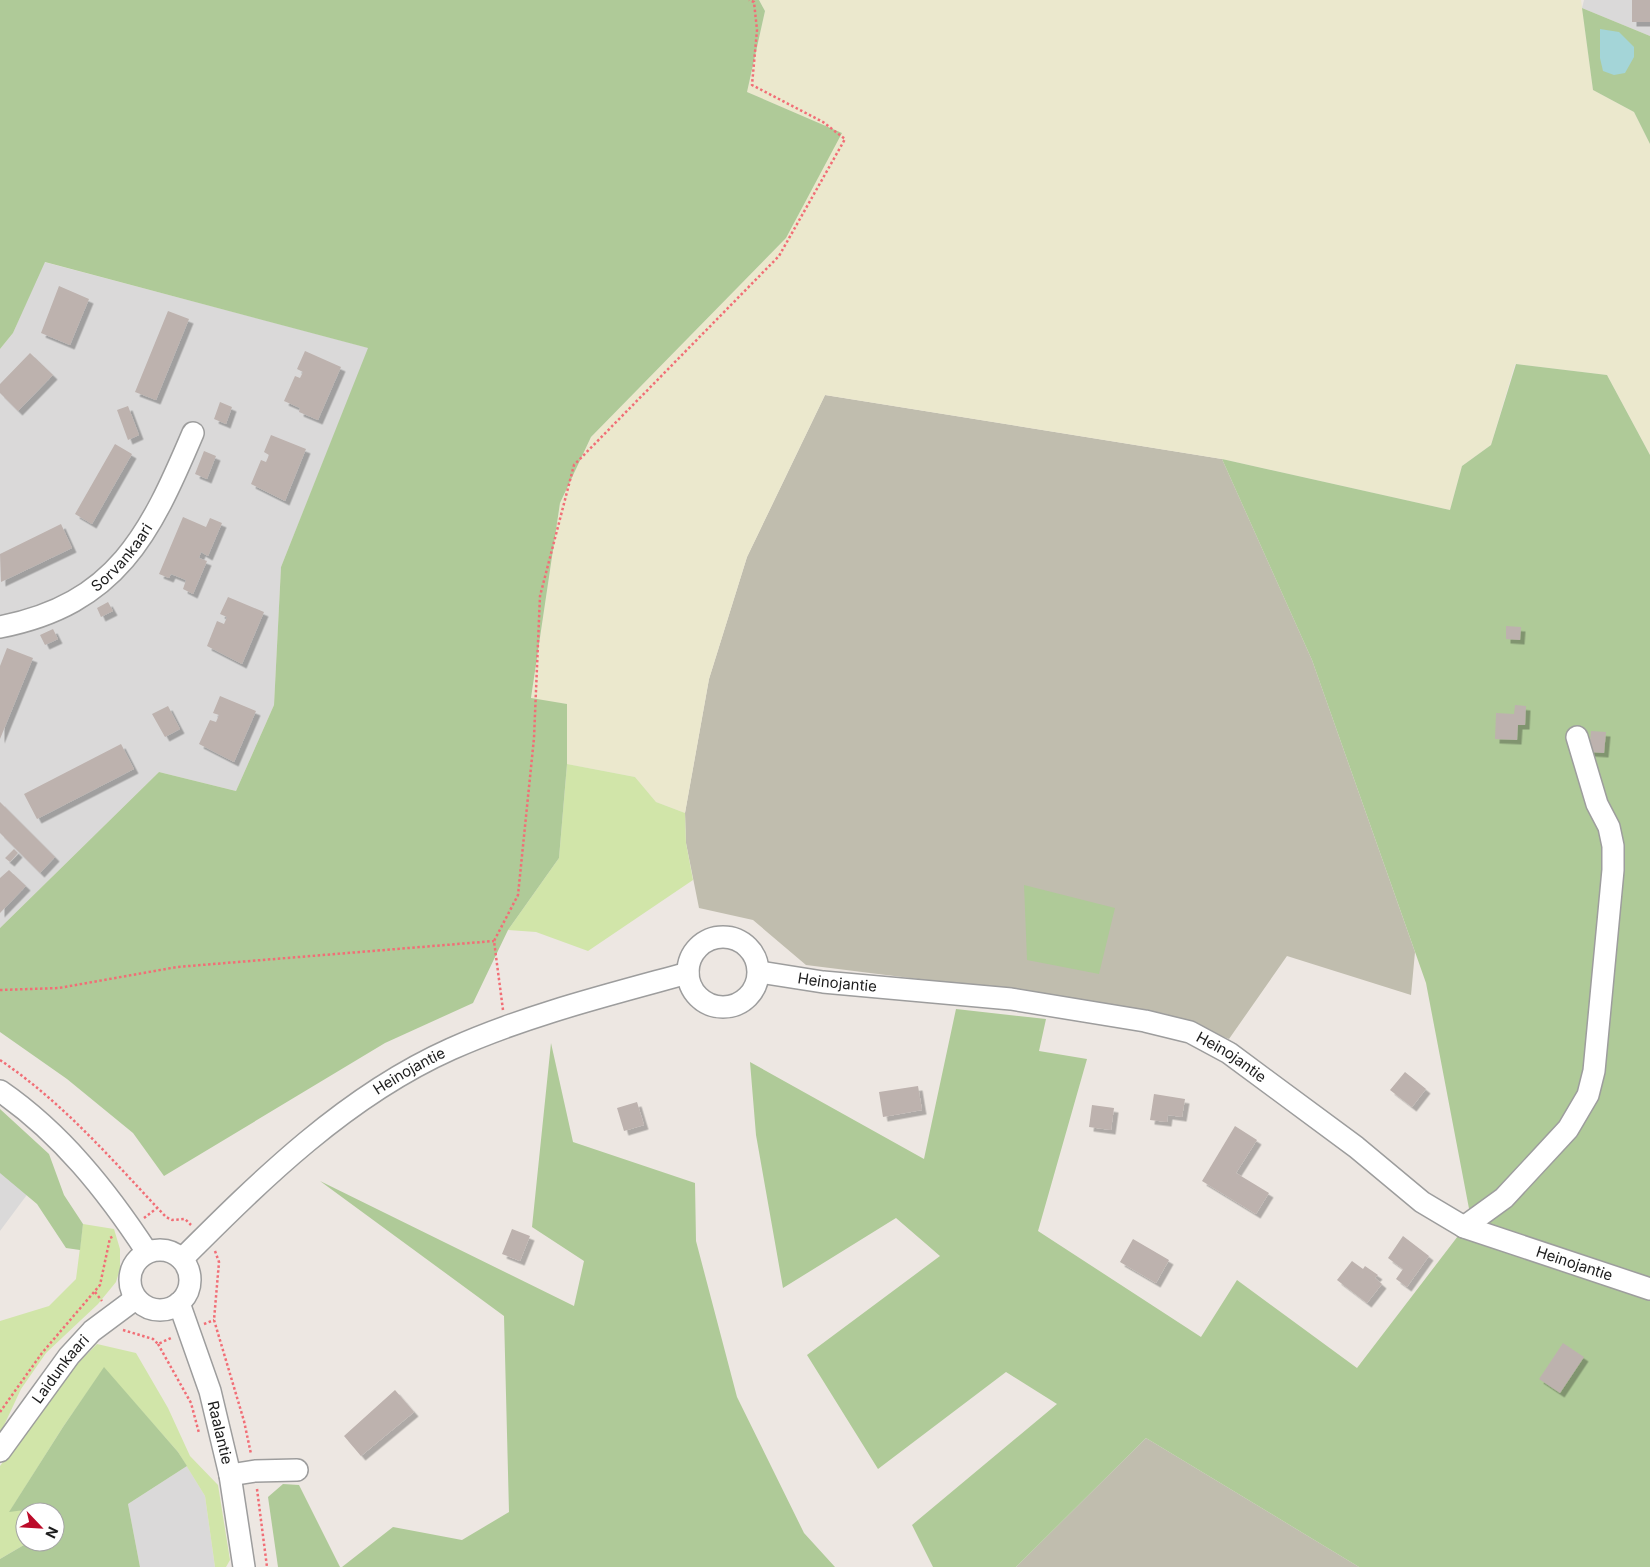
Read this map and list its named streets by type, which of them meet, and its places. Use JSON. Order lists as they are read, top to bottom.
{
  "streets": {
    "street": [
      "Sorvankaari",
      "Heinojantie",
      "Laidunkaari",
      "Raalantie"
    ]
  },
  "crossings": [
    ["Heinojantie", "Laidunkaari"],
    ["Heinojantie", "Raalantie"],
    ["Laidunkaari", "Raalantie"]
  ],
  "north": "bottom right"
}
